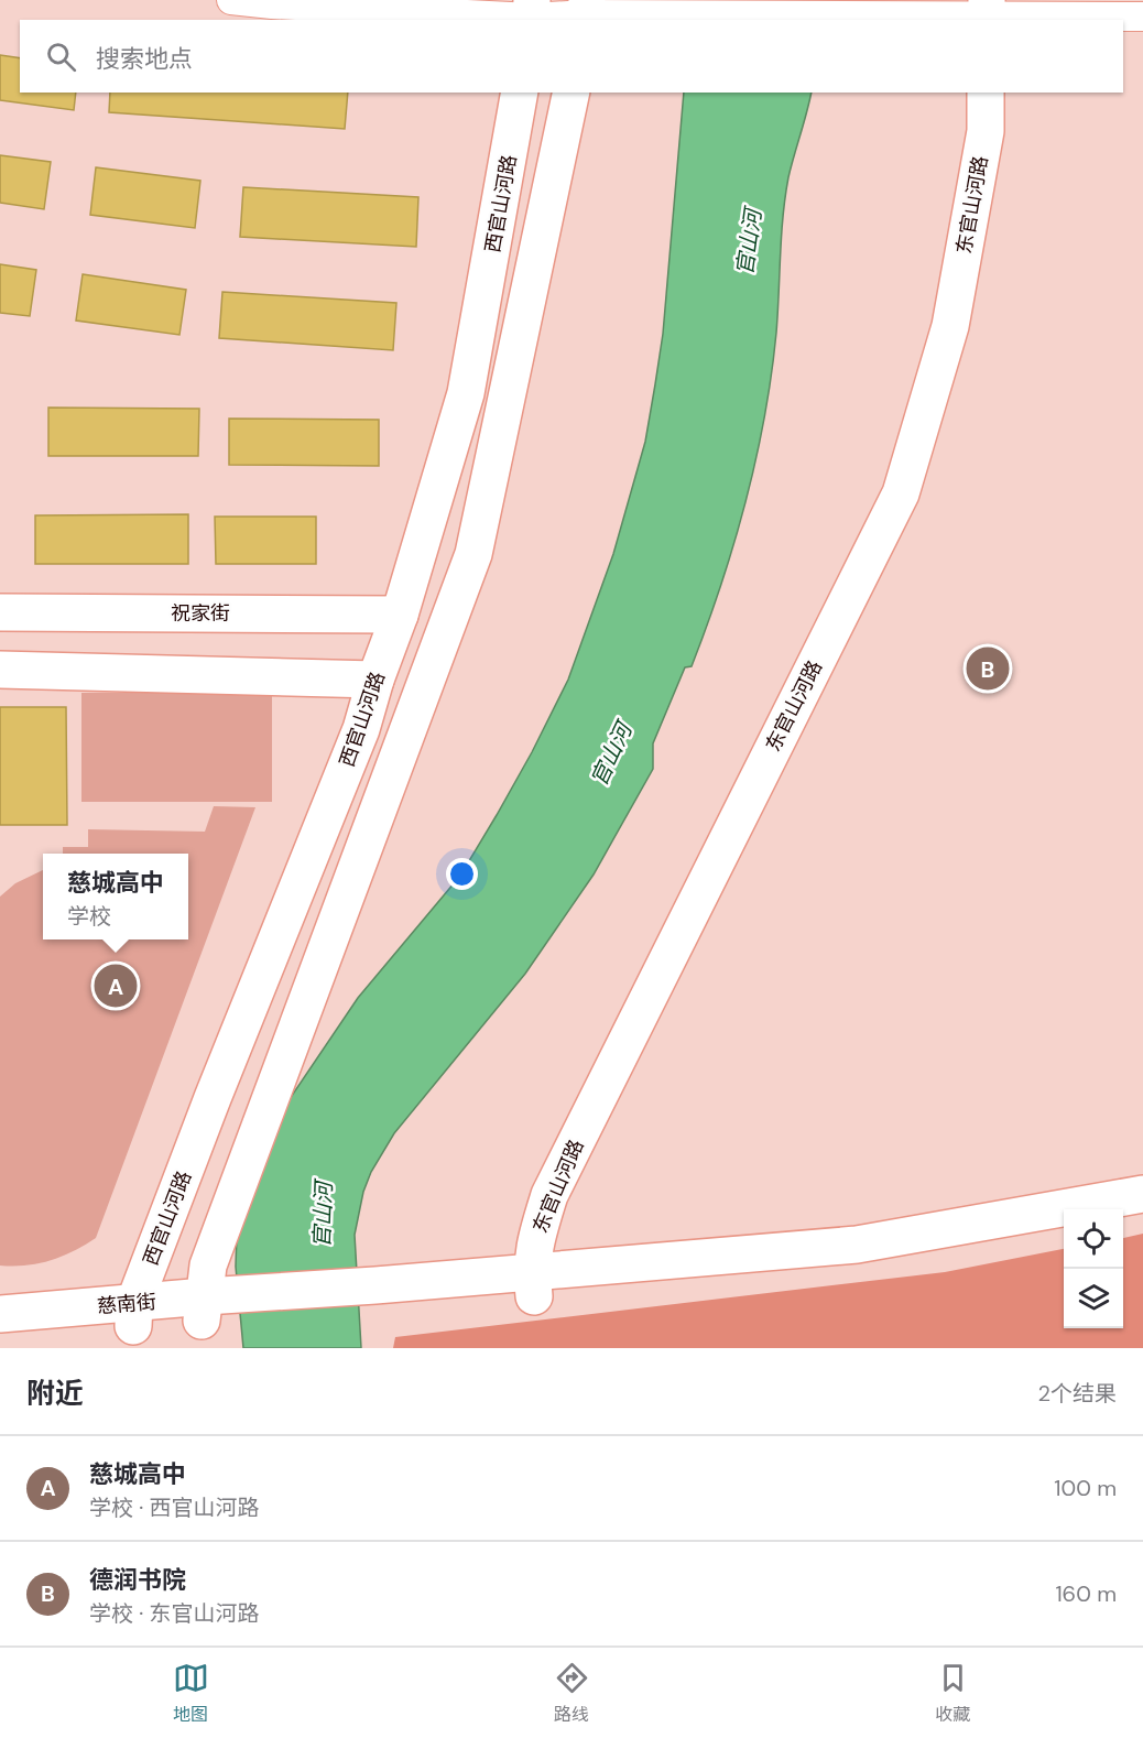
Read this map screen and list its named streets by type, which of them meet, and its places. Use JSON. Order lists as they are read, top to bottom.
{
  "streets": {
    "street": [
      "西官山河路",
      "东官山河路",
      "祝家街",
      "慈南街"
    ]
  },
  "crossings": [
    ["西官山河路", "祝家街"],
    ["西官山河路", "慈南街"],
    ["东官山河路", "慈南街"]
  ],
  "water": ["官山河"],
  "page": {
    "search": "搜索地点",
    "pins": ["B", "A"],
    "popup": ["慈城高中", "学校"],
    "heading": ["附近", "2个结果"],
    "list": [
      {
        "mark": "A",
        "name": "慈城高中",
        "note": "学校 · 西官山河路",
        "value": "100 m"
      },
      {
        "mark": "B",
        "name": "德润书院",
        "note": "学校 · 东官山河路",
        "value": "160 m"
      }
    ],
    "nav": ["地图", "路线", "收藏"]
  }
}
